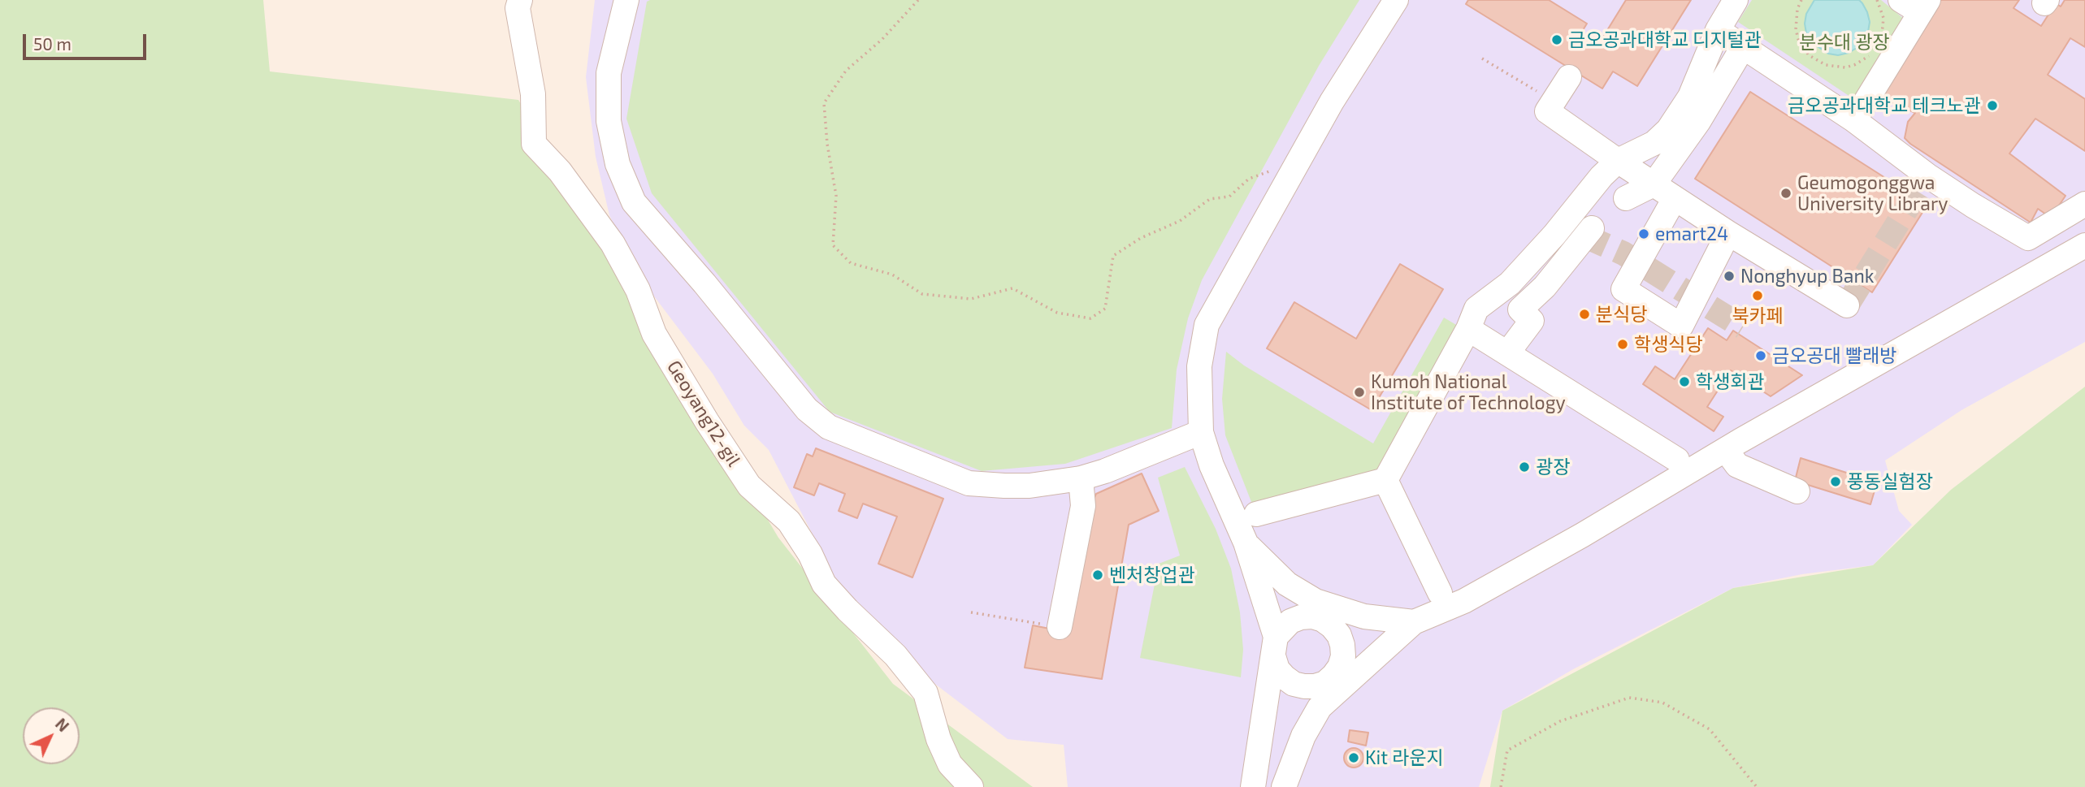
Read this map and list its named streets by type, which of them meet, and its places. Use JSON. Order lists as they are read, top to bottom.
{
  "streets": {
    "street": ["Geoyang12-gil"]
  },
  "parks": ["분수대 광장"],
  "places": [
    "금오공과대학교 디지털관",
    "금오공과대학교 테크노관",
    "Geumogonggwa University Library",
    "emart24",
    "Nonghyup Bank",
    "북카페",
    "분식당",
    "학생식당",
    "금오공대 빨래방",
    "학생회관",
    "Kumoh National Institute of Technology",
    "광장",
    "풍동실험장",
    "벤처창업관",
    "Kit 라운지"
  ],
  "scale_bar": "50 m",
  "north": "top right"
}
